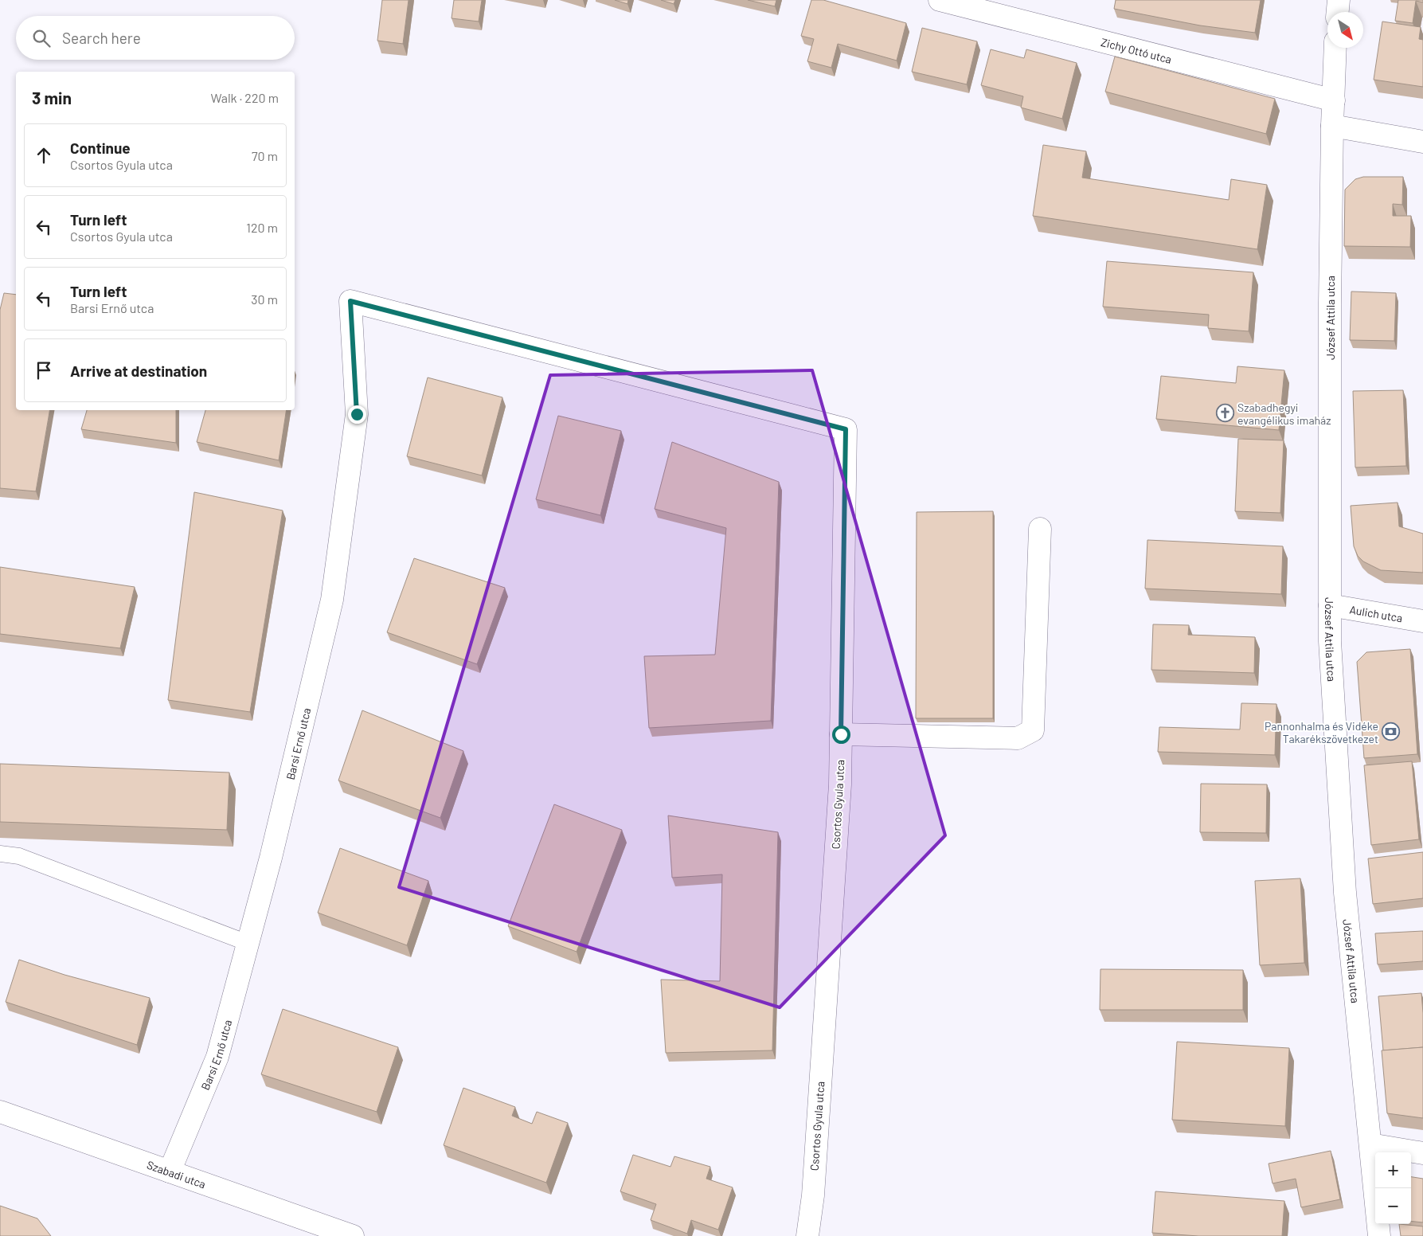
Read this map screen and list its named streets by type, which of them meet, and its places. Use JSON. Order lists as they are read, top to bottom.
{
  "streets": {
    "street": [
      "Zichy Ottó utca",
      "József Attila utca",
      "Aulich utca",
      "Barsi Ernő utca",
      "Csortos Gyula utca",
      "Szabadi utca"
    ]
  },
  "crossings": [
    ["Zichy Ottó utca", "József Attila utca"],
    ["József Attila utca", "Aulich utca"],
    ["Barsi Ernő utca", "Csortos Gyula utca"],
    ["Barsi Ernő utca", "Szabadi utca"]
  ],
  "places": {
    "church": ["Szabadhegyi evangélikus imaház"],
    "bank": ["Pannonhalma és Vidéke Takarékszövetkezet"]
  },
  "north": "bottom right",
  "page": {
    "search": "Search here",
    "heading": ["3 min", "Walk · 220 m"],
    "list": [
      ["Continue", "Csortos Gyula utca", "70 m"],
      ["Turn left", "Csortos Gyula utca", "120 m"],
      ["Turn left", "Barsi Ernő utca", "30 m"],
      "Arrive at destination"
    ],
    "map_buttons": ["+", "−"]
  }
}
